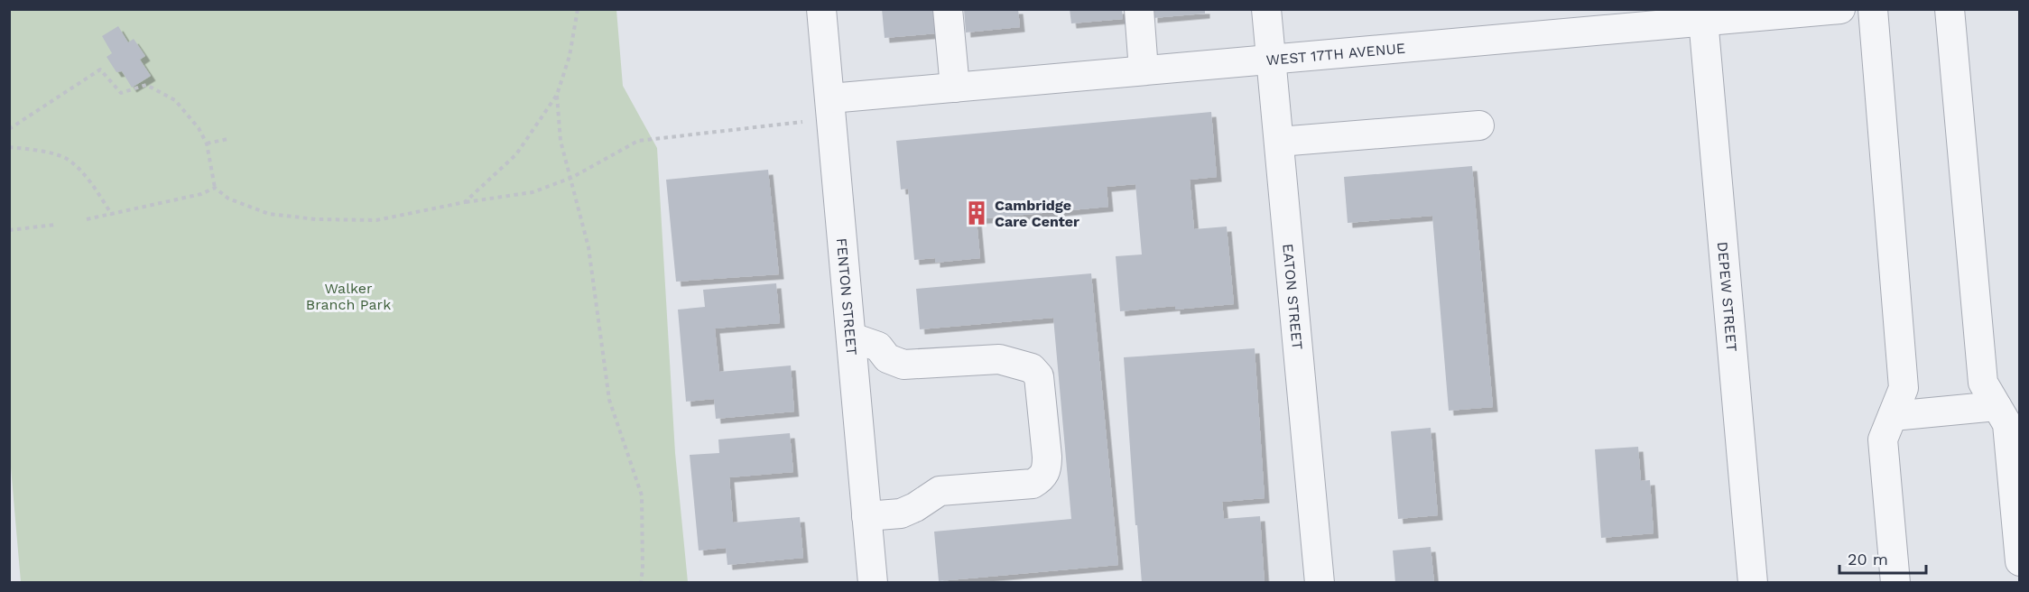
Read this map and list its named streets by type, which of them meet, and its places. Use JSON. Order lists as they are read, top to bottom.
{
  "streets": {
    "street": [
      "WEST 17TH AVENUE",
      "FENTON STREET",
      "EATON STREET",
      "DEPEW STREET"
    ]
  },
  "crossings": [
    ["WEST 17TH AVENUE", "FENTON STREET"],
    ["WEST 17TH AVENUE", "EATON STREET"],
    ["WEST 17TH AVENUE", "DEPEW STREET"]
  ],
  "parks": ["Walker Branch Park"],
  "places": {
    "building": ["Cambridge Care Center"]
  },
  "scale_bar": "20 m"
}
